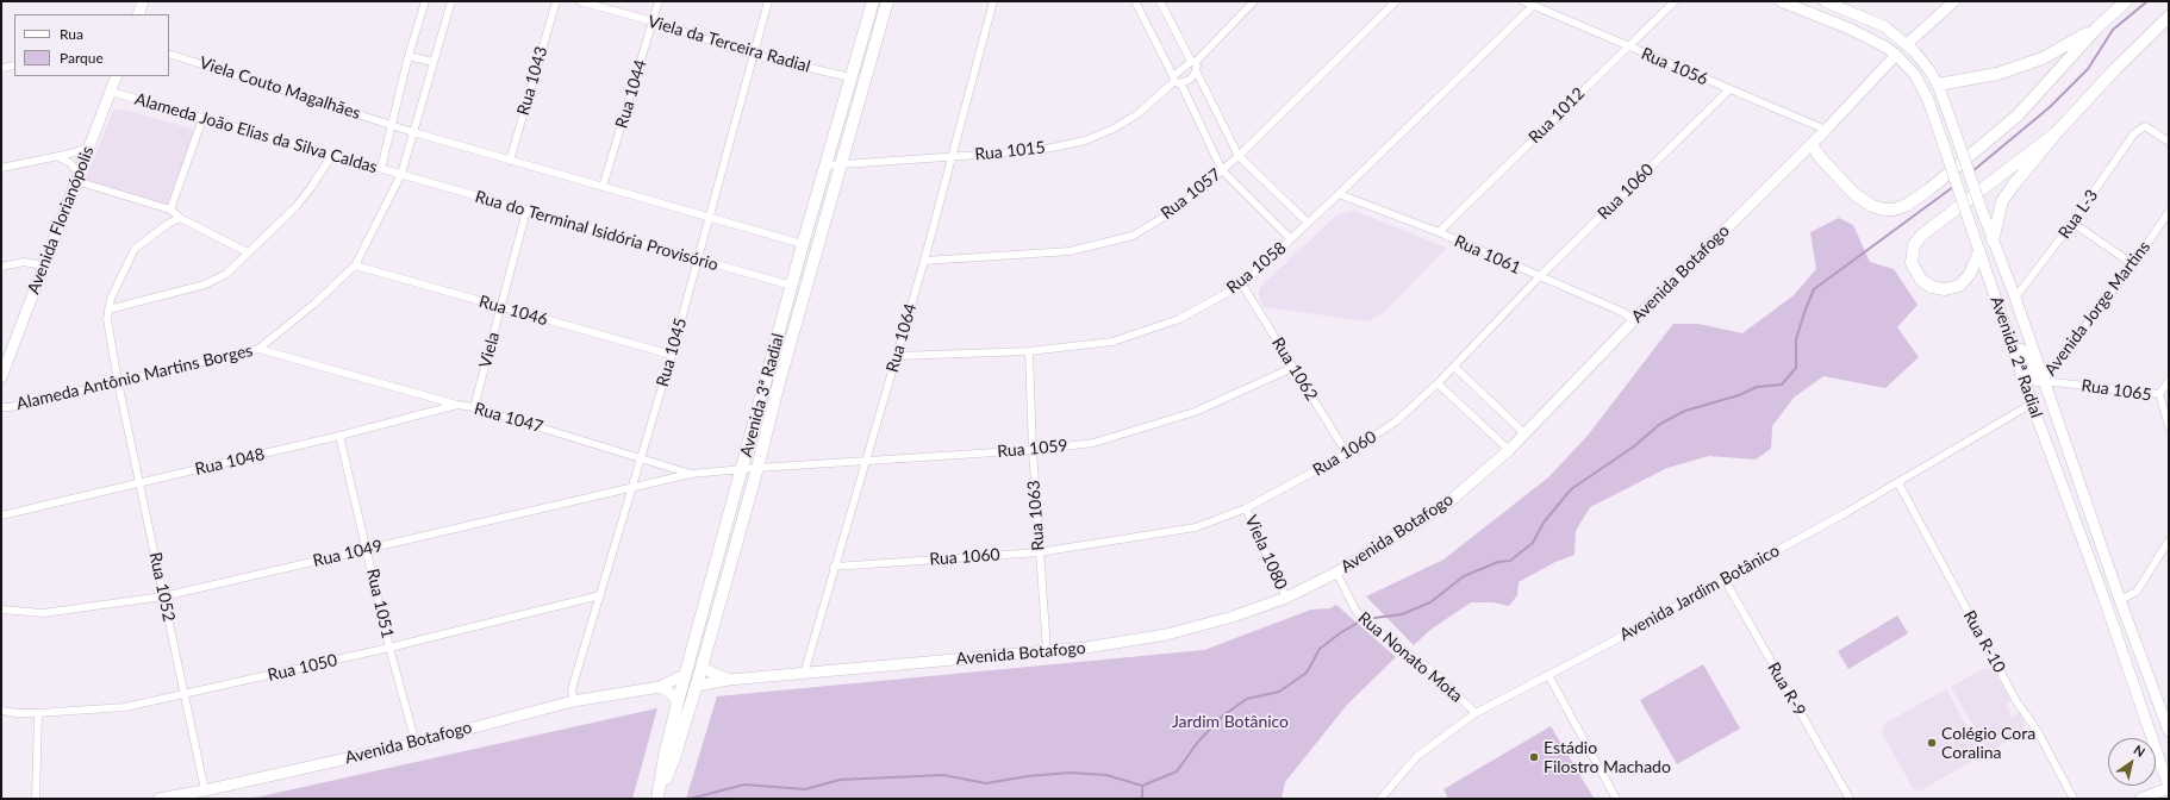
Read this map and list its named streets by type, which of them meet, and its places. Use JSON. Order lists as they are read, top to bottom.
{
  "streets": {
    "main road": ["Avenida 3ª Radial"],
    "street": [
      "Viela da Terceira Radial",
      "Rua 1056",
      "Rua 1043",
      "Viela Couto Magalhães",
      "Rua 1044",
      "Rua 1012",
      "Alameda João Elias da Silva Caldas",
      "Rua 1015",
      "Rua 1060",
      "Rua 1057",
      "Rua L-3",
      "Avenida Florianópolis",
      "Rua do Terminal Isidória Provisório",
      "Rua 1061",
      "Rua 1058",
      "Avenida Botafogo",
      "Avenida Jorge Martins",
      "Rua 1046",
      "Rua 1064",
      "Viela",
      "Rua 1045",
      "Avenida 2ª Radial",
      "Rua 1062",
      "Alameda Antônio Martins Borges",
      "Rua 1065",
      "Rua 1047",
      "Rua 1059",
      "Rua 1048",
      "Rua 1063",
      "Viela 1080",
      "Rua 1049",
      "Rua 1052",
      "Avenida Jardim Botânico",
      "Rua 1051",
      "Rua R-10",
      "Rua Nonato Mota",
      "Rua 1050",
      "Rua R-9"
    ]
  },
  "crossings": [
    ["Viela da Terceira Radial", "Rua 1044"],
    ["Viela da Terceira Radial", "Rua 1045"],
    ["Viela da Terceira Radial", "Avenida 3ª Radial"],
    ["Rua 1056", "Rua 1012"],
    ["Rua 1056", "Rua 1060"],
    ["Rua 1056", "Rua 1058"],
    ["Rua 1056", "Avenida Botafogo"],
    ["Rua 1012", "Rua 1061"],
    ["Alameda João Elias da Silva Caldas", "Avenida Florianópolis"],
    ["Alameda João Elias da Silva Caldas", "Rua do Terminal Isidória Provisório"],
    ["Alameda João Elias da Silva Caldas", "Alameda Antônio Martins Borges"],
    ["Rua 1015", "Rua 1064"],
    ["Rua 1015", "Avenida 3ª Radial"],
    ["Rua 1060", "Rua 1061"],
    ["Rua 1060", "Rua 1064"],
    ["Rua 1060", "Rua 1062"],
    ["Rua 1060", "Rua 1063"],
    ["Rua 1060", "Viela 1080"],
    ["Rua 1057", "Rua 1064"],
    ["Rua L-3", "Avenida 2ª Radial"],
    ["Rua do Terminal Isidória Provisório", "Viela"],
    ["Rua do Terminal Isidória Provisório", "Rua 1045"],
    ["Rua do Terminal Isidória Provisório", "Alameda Antônio Martins Borges"],
    ["Rua do Terminal Isidória Provisório", "Avenida 3ª Radial"],
    ["Rua 1061", "Rua 1058"],
    ["Rua 1061", "Avenida Botafogo"],
    ["Rua 1058", "Rua 1064"],
    ["Rua 1058", "Rua 1062"],
    ["Rua 1058", "Rua 1063"],
    ["Avenida Botafogo", "Rua 1064"],
    ["Avenida Botafogo", "Rua 1045"],
    ["Avenida Botafogo", "Avenida 2ª Radial"],
    ["Avenida Botafogo", "Avenida 3ª Radial"],
    ["Avenida Botafogo", "Rua 1063"],
    ["Avenida Botafogo", "Viela 1080"],
    ["Avenida Botafogo", "Rua 1052"],
    ["Avenida Botafogo", "Rua 1051"],
    ["Avenida Botafogo", "Rua Nonato Mota"],
    ["Avenida Jorge Martins", "Avenida 2ª Radial"],
    ["Avenida Jorge Martins", "Rua 1065"],
    ["Rua 1046", "Viela"],
    ["Rua 1046", "Rua 1045"],
    ["Rua 1046", "Alameda Antônio Martins Borges"],
    ["Rua 1064", "Rua 1059"],
    ["Viela", "Rua 1047"],
    ["Rua 1045", "Rua 1047"],
    ["Rua 1045", "Rua 1049"],
    ["Rua 1045", "Rua 1050"],
    ["Avenida 2ª Radial", "Rua 1065"],
    ["Avenida 2ª Radial", "Avenida Jardim Botânico"],
    ["Rua 1062", "Rua 1059"],
    ["Alameda Antônio Martins Borges", "Rua 1047"],
    ["Alameda Antônio Martins Borges", "Rua 1052"],
    ["Avenida 3ª Radial", "Rua 1047"],
    ["Avenida 3ª Radial", "Rua 1059"],
    ["Rua 1047", "Rua 1059"],
    ["Rua 1047", "Rua 1048"],
    ["Rua 1047", "Rua 1049"],
    ["Rua 1059", "Rua 1063"],
    ["Rua 1048", "Rua 1052"],
    ["Rua 1048", "Rua 1051"],
    ["Rua 1049", "Rua 1052"],
    ["Rua 1049", "Rua 1051"],
    ["Rua 1052", "Rua 1050"],
    ["Avenida Jardim Botânico", "Rua R-10"],
    ["Avenida Jardim Botânico", "Rua Nonato Mota"],
    ["Avenida Jardim Botânico", "Rua R-9"],
    ["Rua 1051", "Rua 1050"]
  ],
  "parks": ["Jardim Botânico"],
  "places": ["Colégio Cora Coralina", "Estádio Filostro Machado"],
  "legend": ["Rua", "Parque"],
  "north": "top right"
}
